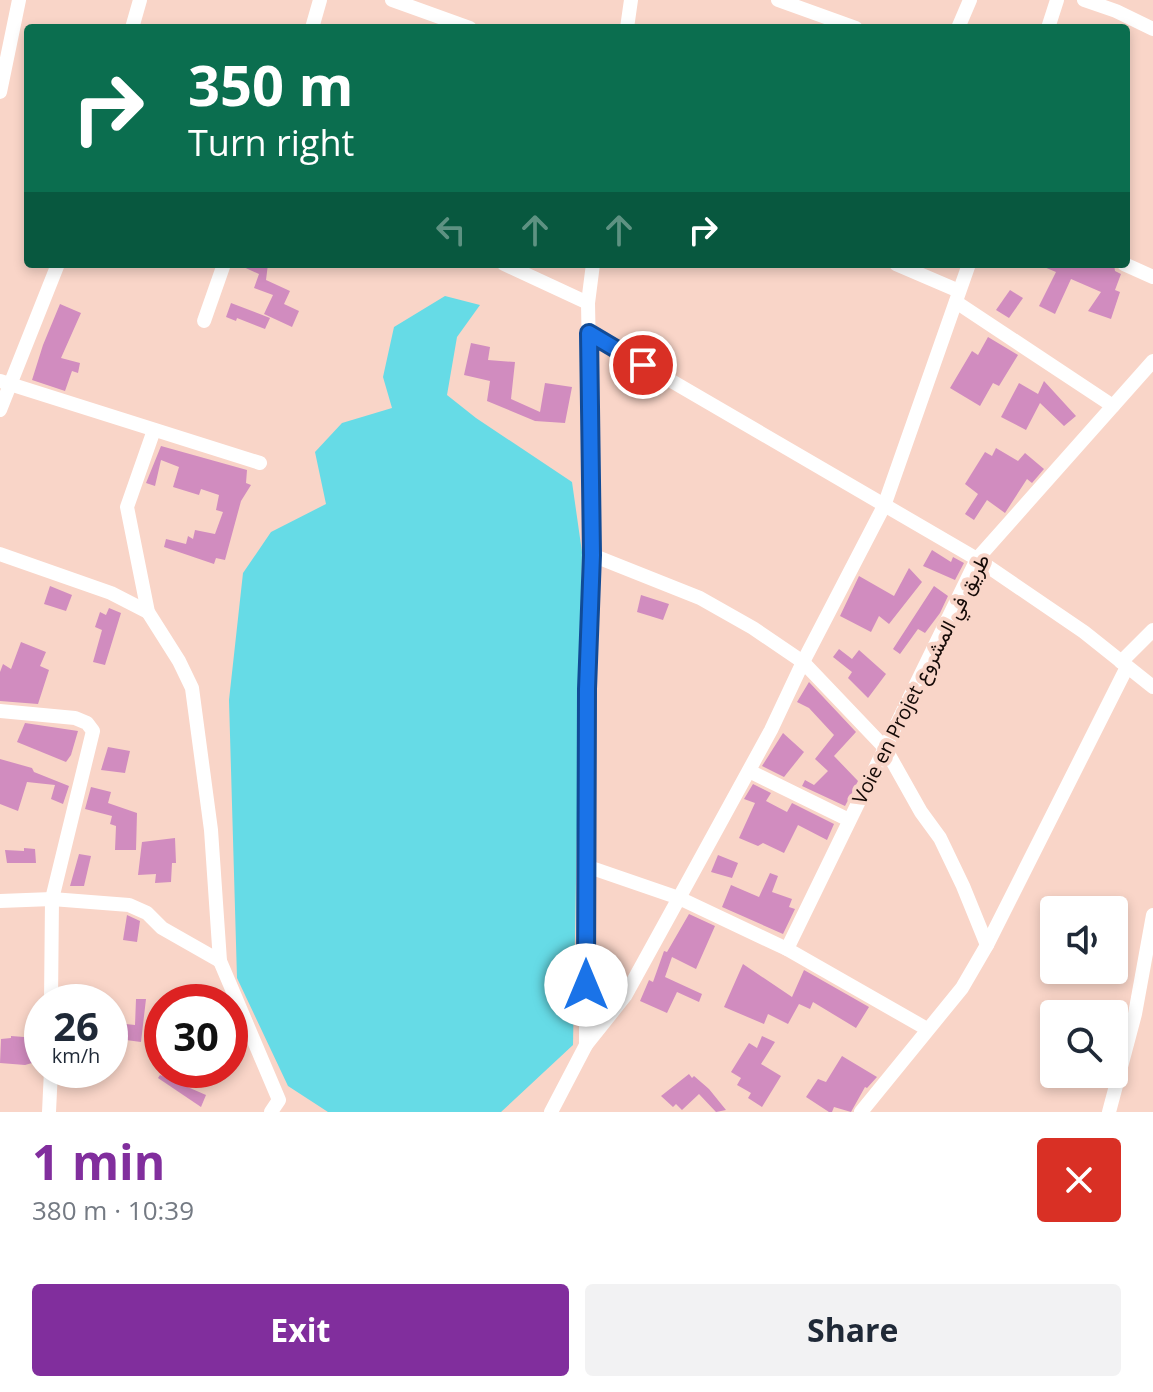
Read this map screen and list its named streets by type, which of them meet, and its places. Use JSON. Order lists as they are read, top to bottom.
{
  "streets": {
    "street": ["Voie en Projet طريق في المشروع"]
  },
  "page": {
    "turn": ["350 m", "Turn right"],
    "speed": "26 km/h",
    "limit": "30",
    "heading": ["1 min", "380 m · 10:39"],
    "buttons": ["Exit", "Share"]
  }
}
